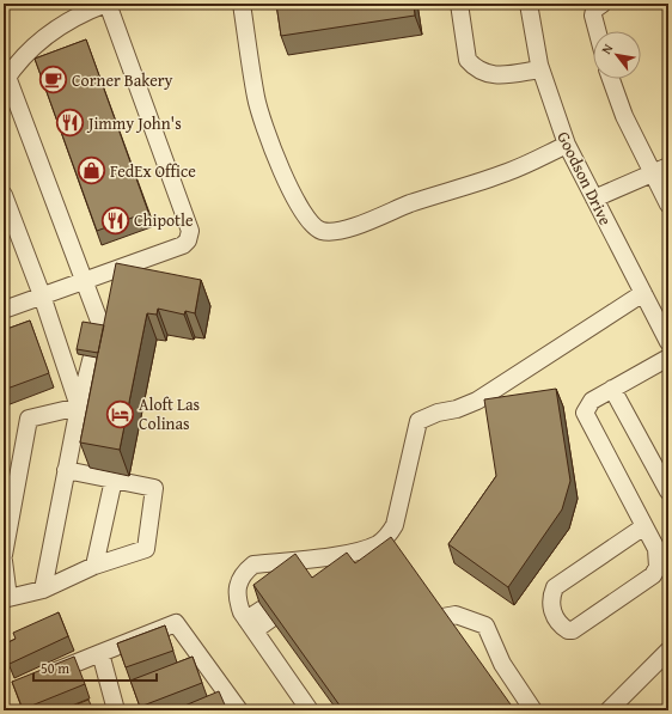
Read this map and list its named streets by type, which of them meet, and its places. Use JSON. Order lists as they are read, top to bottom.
{
  "streets": {
    "street": ["Goodson Drive"]
  },
  "places": {
    "cafe": ["Corner Bakery"],
    "restaurant": ["Jimmy John's", "Chipotle"],
    "shop": ["FedEx Office"],
    "hotel": ["Aloft Las Colinas"]
  },
  "scale_bar": "50 m",
  "north": "top left"
}
